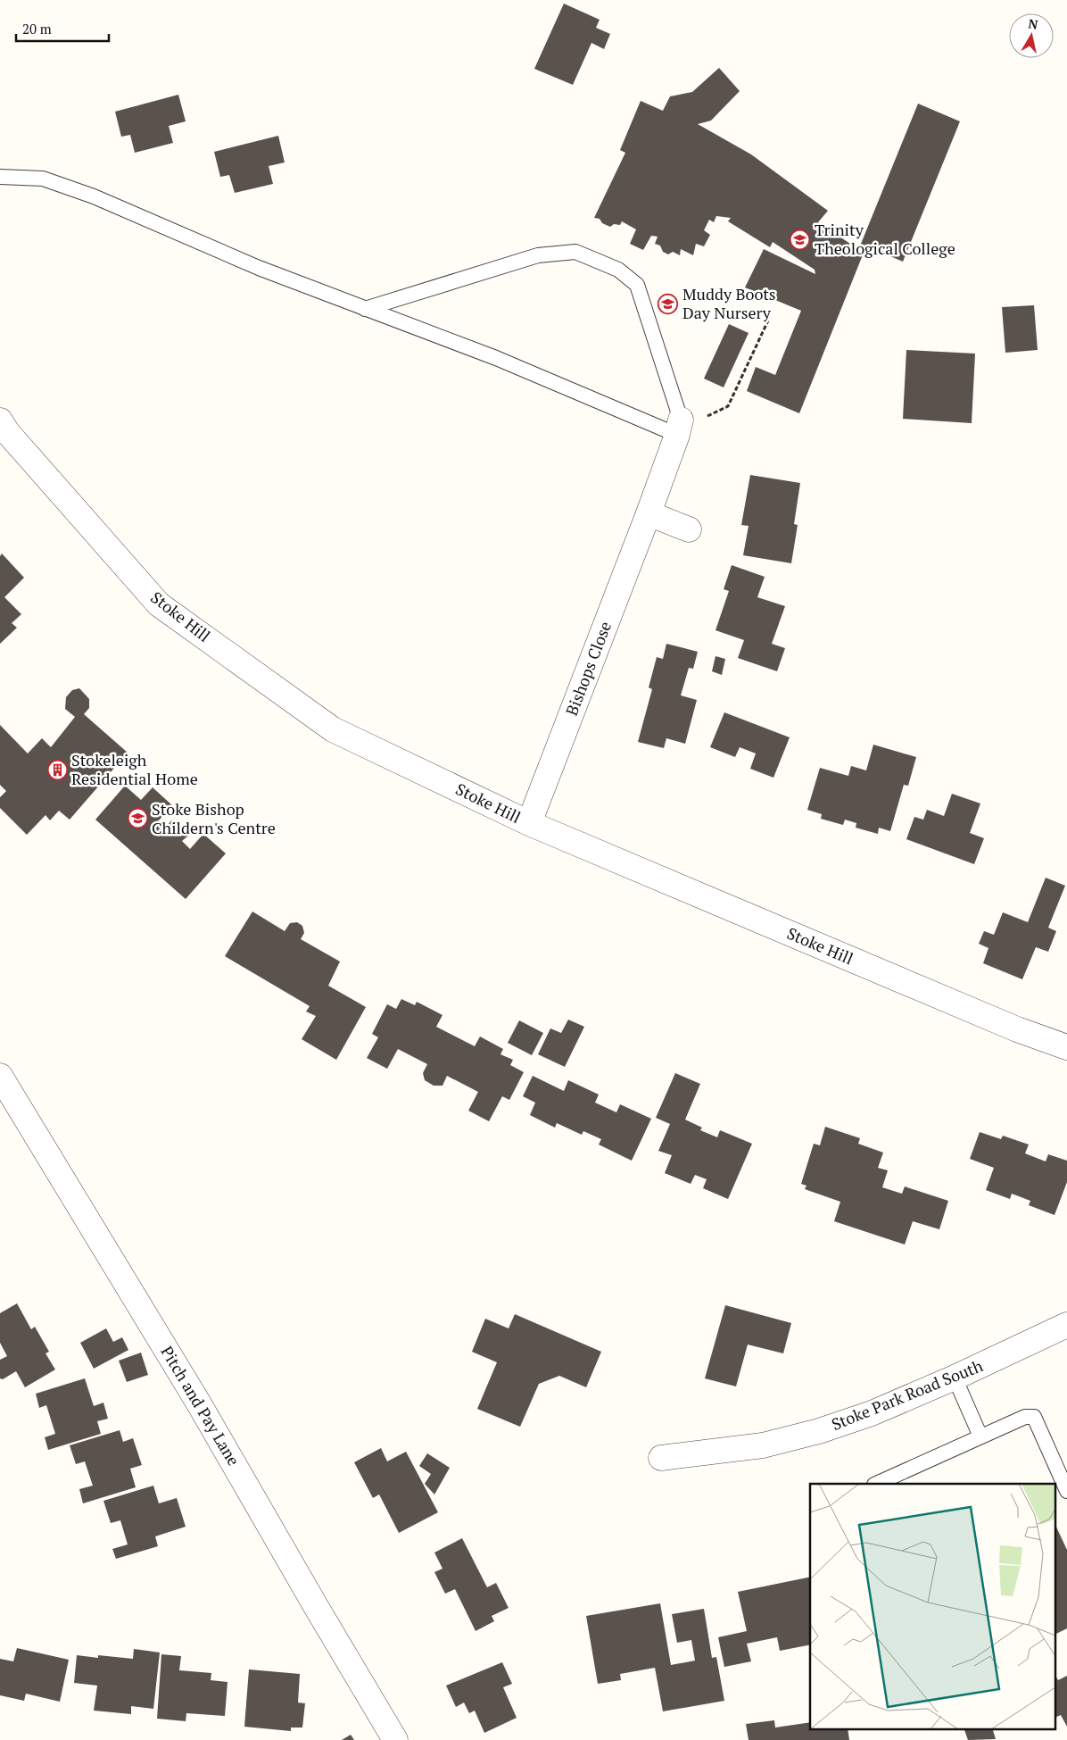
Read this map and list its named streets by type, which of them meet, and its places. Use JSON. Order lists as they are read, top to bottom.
{
  "streets": {
    "street": [
      "Stoke Hill",
      "Bishops Close",
      "Stoke Park Road South",
      "Pitch and Pay Lane"
    ]
  },
  "crossings": [
    ["Stoke Hill", "Bishops Close"]
  ],
  "places": {
    "school or university": ["Trinity Theological College", "Muddy Boots Day Nursery", "Stoke Bishop Childern's Centre"],
    "building": ["Stokeleigh Residential Home"]
  },
  "scale_bar": "20 m",
  "north": "top"
}
